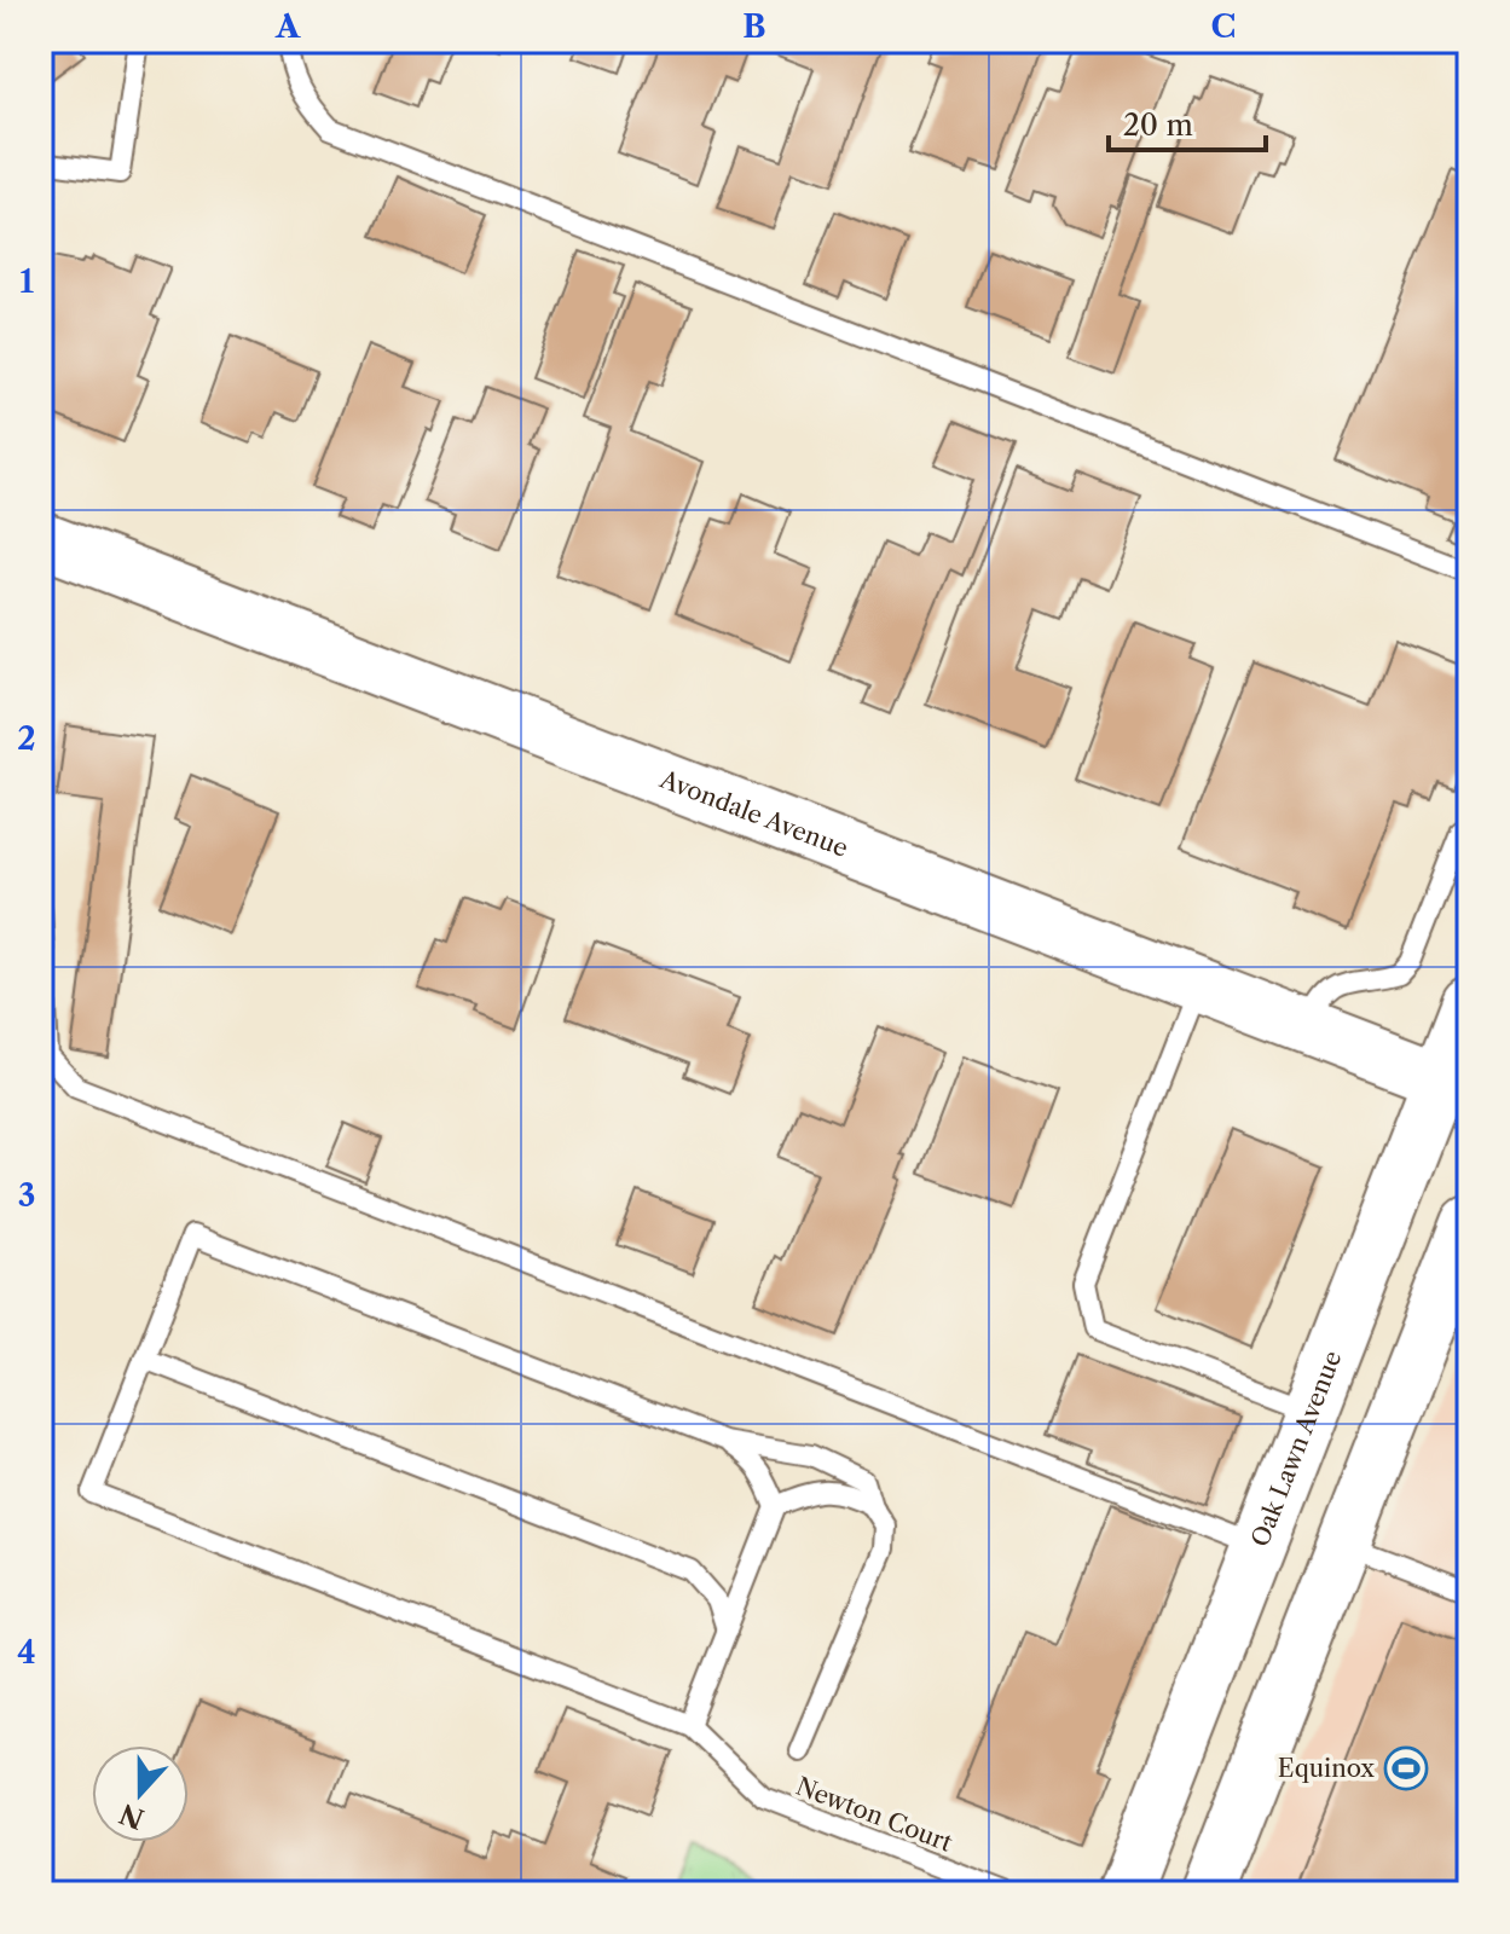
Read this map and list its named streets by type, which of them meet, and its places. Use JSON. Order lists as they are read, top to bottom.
{
  "streets": {
    "main road": ["Avondale Avenue", "Oak Lawn Avenue"],
    "lane": ["Newton Court"]
  },
  "crossings": [
    ["Avondale Avenue", "Oak Lawn Avenue"]
  ],
  "places": {
    "sports": ["Equinox"]
  },
  "scale_bar": "20 m",
  "north": "bottom",
  "grid": {
    "columns": ["A", "B", "C"],
    "rows": [
      "1",
      "2",
      "3",
      "4"
    ]
  }
}
